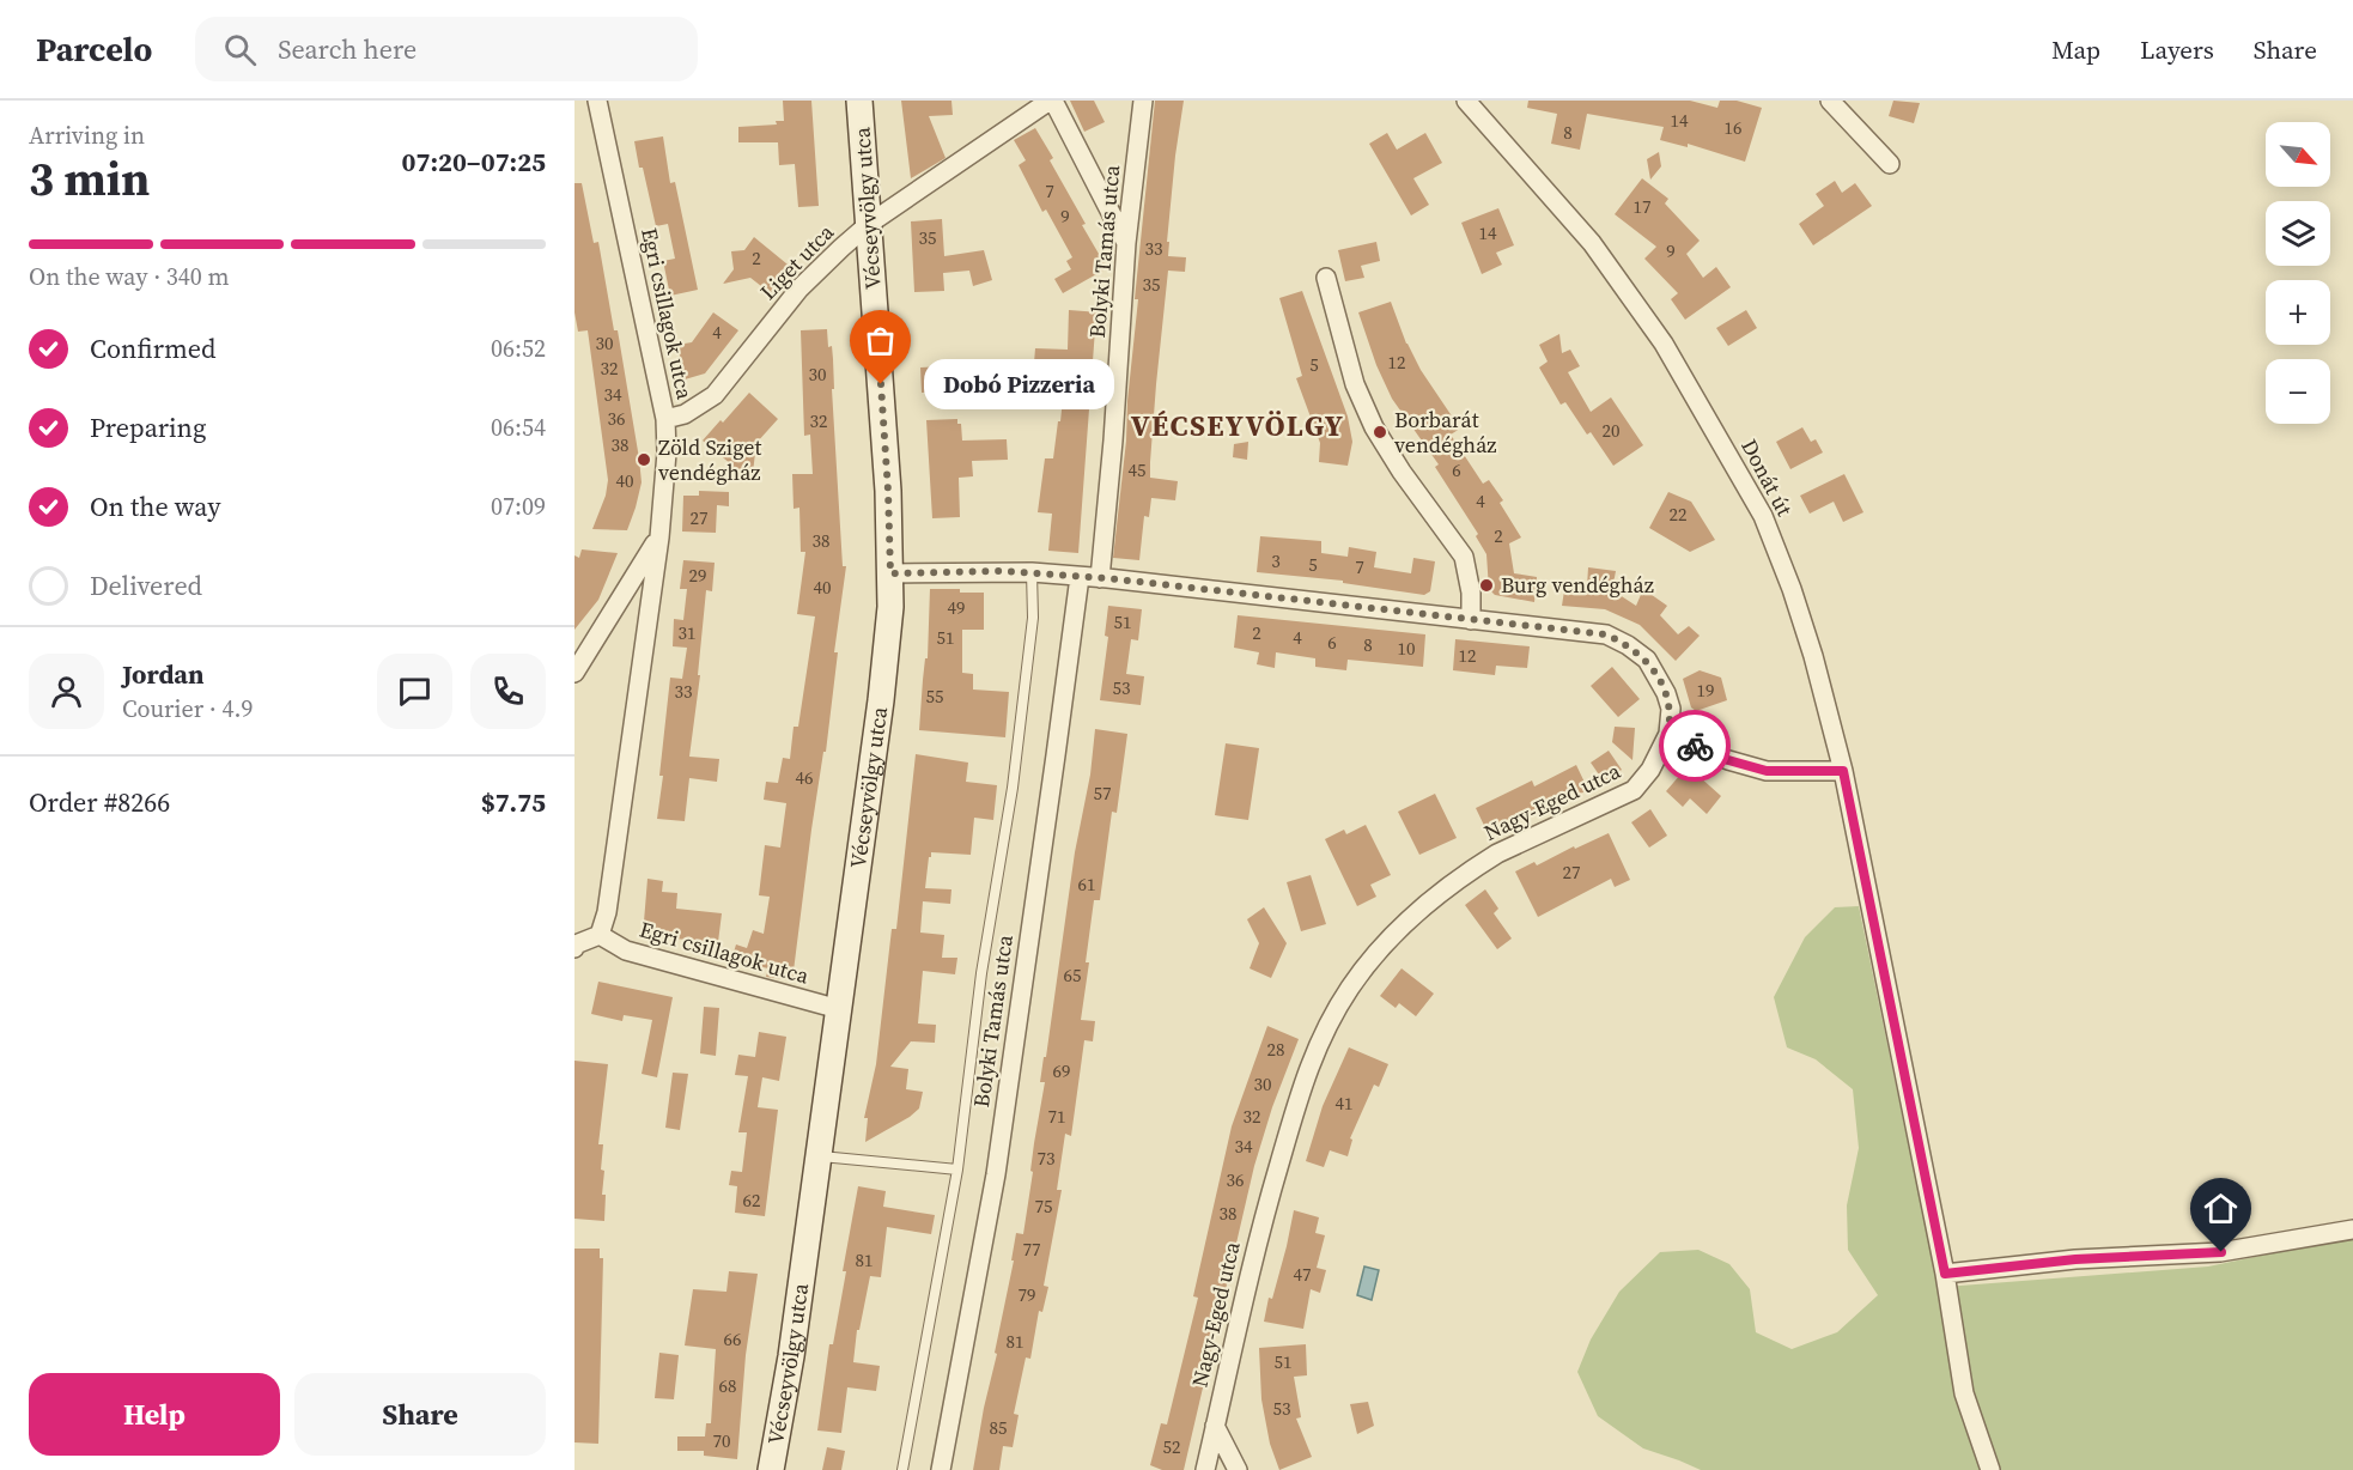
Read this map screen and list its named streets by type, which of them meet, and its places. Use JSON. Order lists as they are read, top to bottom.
{
  "streets": {
    "main road": ["Vécseyvölgy utca"],
    "street": [
      "Bolyki Tamás utca",
      "Liget utca",
      "Egri csillagok utca",
      "Donát út",
      "Nagy-Eged utca"
    ]
  },
  "crossings": [
    ["Vécseyvölgy utca", "Liget utca"],
    ["Vécseyvölgy utca", "Egri csillagok utca"],
    ["Vécseyvölgy utca", "Nagy-Eged utca"],
    ["Bolyki Tamás utca", "Nagy-Eged utca"],
    ["Liget utca", "Egri csillagok utca"]
  ],
  "districts": ["VÉCSEYVÖLGY"],
  "places": [
    "Dobó Pizzeria",
    "Borbarát vendégház",
    "Zöld Sziget vendégház",
    "Burg vendégház"
  ],
  "house_numbers": [
    "14",
    "16",
    "8",
    "7",
    "17",
    "9",
    "14",
    "35",
    "33",
    "9",
    "2",
    "35",
    "4",
    "30",
    "12",
    "5",
    "32",
    "30",
    "34",
    "36",
    "32",
    "20",
    "38",
    "45",
    "6",
    "40",
    "4",
    "22",
    "27",
    "2",
    "38",
    "3",
    "5",
    "7",
    "29",
    "40",
    "49",
    "51",
    "31",
    "2",
    "51",
    "4",
    "6",
    "8",
    "10",
    "12",
    "53",
    "19",
    "33",
    "55",
    "46",
    "57",
    "27",
    "61",
    "65",
    "28",
    "69",
    "30",
    "41",
    "71",
    "32",
    "34",
    "73",
    "36",
    "62",
    "75",
    "38",
    "77",
    "81",
    "47",
    "79",
    "66",
    "81",
    "51",
    "68",
    "53",
    "85",
    "70",
    "52"
  ],
  "north": "bottom right",
  "page": {
    "header": "Parcelo",
    "search": "Search here",
    "nav": ["Map", "Layers", "Share"],
    "heading": ["3 min", "Arriving in", "07:20–07:25"],
    "panel": [
      "Jordan",
      "Courier · 4.9",
      "Order #8266",
      "$7.75"
    ],
    "map_buttons": ["+", "−"],
    "bar": "On the way · 340 m",
    "list": [
      ["Confirmed", "06:52"],
      ["Preparing", "06:54"],
      ["On the way", "07:09"],
      "Delivered"
    ],
    "bubble": "Dobó Pizzeria",
    "buttons": ["Help", "Share"]
  }
}
